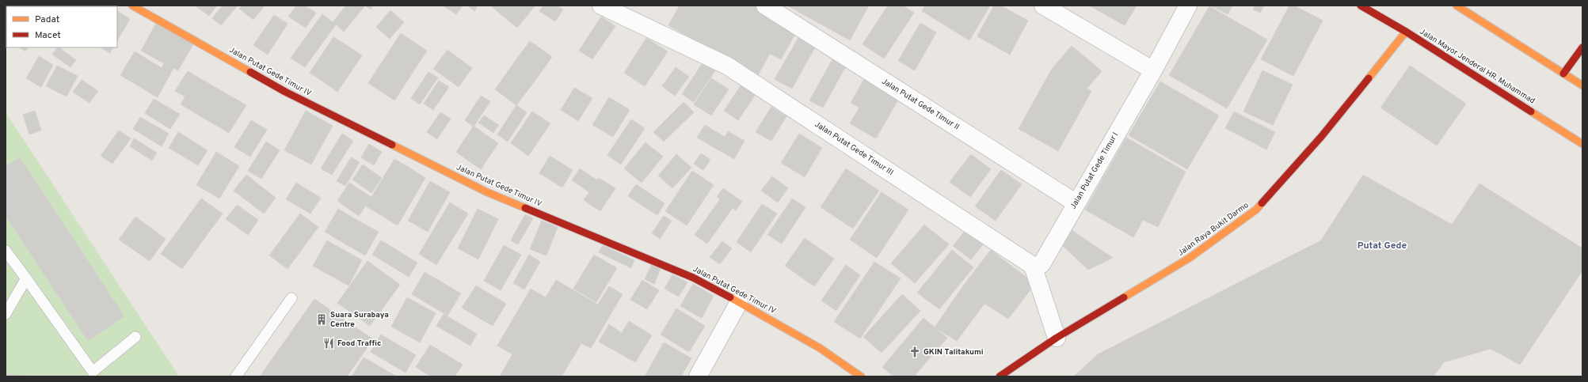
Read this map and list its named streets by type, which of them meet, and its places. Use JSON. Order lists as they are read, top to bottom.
{
  "streets": {
    "street": [
      "Jalan Mayor Jenderal HR. Muhammad",
      "Jalan Putat Gede Timur IV",
      "Jalan Putat Gede Timur II",
      "Jalan Putat Gede Timur III",
      "Jalan Putat Gede Timur I",
      "Jalan Raya Bukit Darmo"
    ]
  },
  "crossings": [
    ["Jalan Mayor Jenderal HR. Muhammad", "Jalan Raya Bukit Darmo"],
    ["Jalan Putat Gede Timur II", "Jalan Putat Gede Timur I"],
    ["Jalan Putat Gede Timur III", "Jalan Putat Gede Timur I"]
  ],
  "districts": ["Putat Gede"],
  "places": {
    "building": ["Suara Surabaya Centre"],
    "restaurant": ["Food Traffic"],
    "church": ["GKIN Talitakumi"]
  },
  "legend": ["Padat", "Macet"]
}
